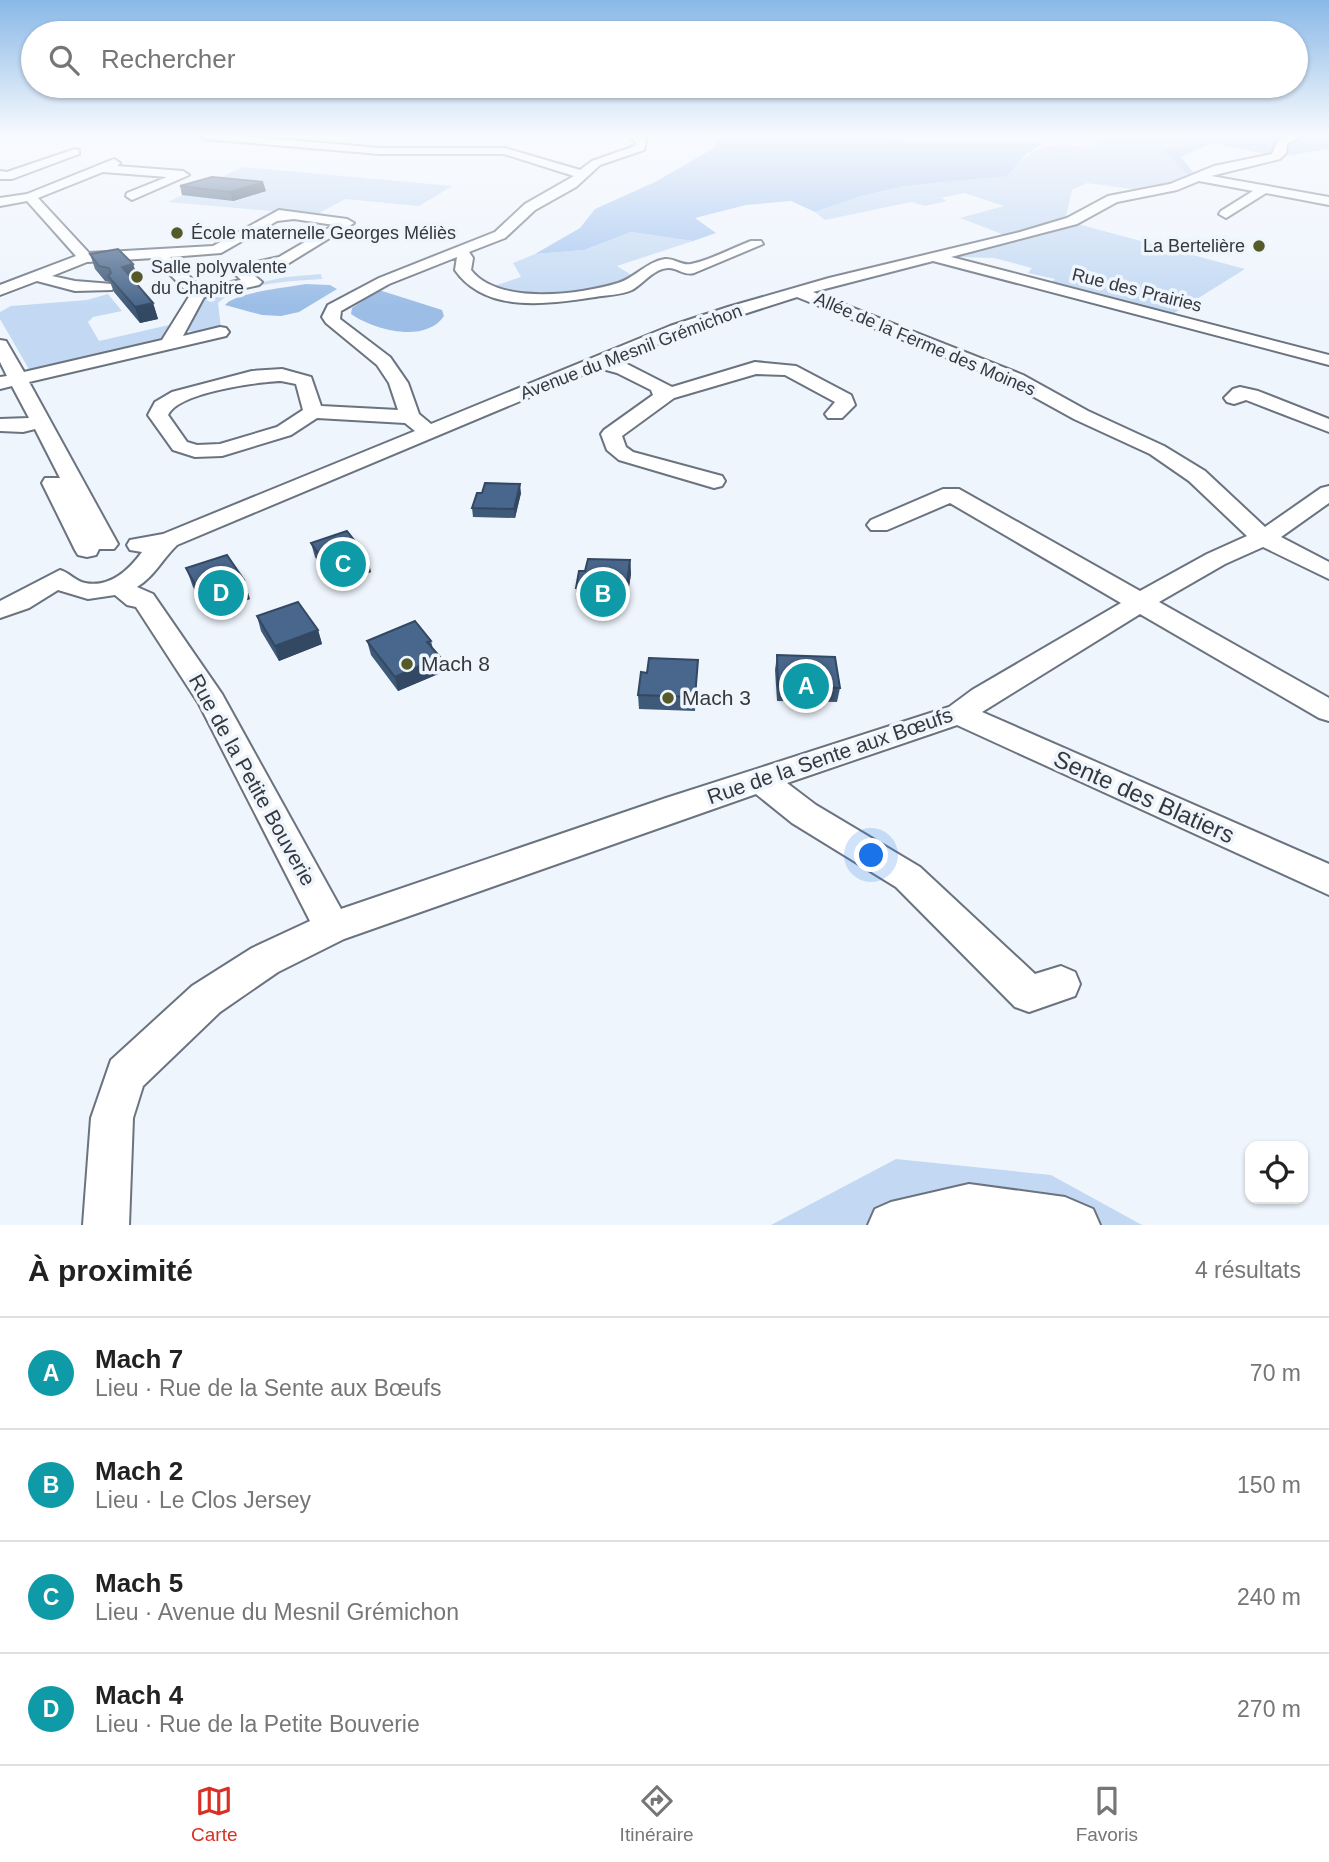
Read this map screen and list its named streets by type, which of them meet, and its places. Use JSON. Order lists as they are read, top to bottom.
{
  "streets": {
    "street": [
      "Rue des Prairies",
      "Allée de la Ferme des Moines",
      "Avenue du Mesnil Grémichon",
      "Rue de la Sente aux Bœufs",
      "Rue de la Petite Bouverie",
      "Sente des Blatiers"
    ]
  },
  "crossings": [
    ["Rue des Prairies", "Avenue du Mesnil Grémichon"],
    ["Allée de la Ferme des Moines", "Avenue du Mesnil Grémichon"],
    ["Allée de la Ferme des Moines", "Rue de la Sente aux Bœufs"],
    ["Avenue du Mesnil Grémichon", "Rue de la Petite Bouverie"],
    ["Rue de la Sente aux Bœufs", "Rue de la Petite Bouverie"],
    ["Rue de la Sente aux Bœufs", "Sente des Blatiers"]
  ],
  "places": [
    "École maternelle Georges Méliès",
    "La Bertelière",
    "Salle polyvalente du Chapitre",
    "Mach 8",
    "Mach 3"
  ],
  "page": {
    "search": "Rechercher",
    "pins": [
      "C",
      "D",
      "B",
      "A"
    ],
    "heading": ["À proximité", "4 résultats"],
    "list": [
      {
        "mark": "A",
        "name": "Mach 7",
        "note": "Lieu · Rue de la Sente aux Bœufs",
        "value": "70 m"
      },
      {
        "mark": "B",
        "name": "Mach 2",
        "note": "Lieu · Le Clos Jersey",
        "value": "150 m"
      },
      {
        "mark": "C",
        "name": "Mach 5",
        "note": "Lieu · Avenue du Mesnil Grémichon",
        "value": "240 m"
      },
      {
        "mark": "D",
        "name": "Mach 4",
        "note": "Lieu · Rue de la Petite Bouverie",
        "value": "270 m"
      }
    ],
    "nav": ["Carte", "Itinéraire", "Favoris"]
  }
}
